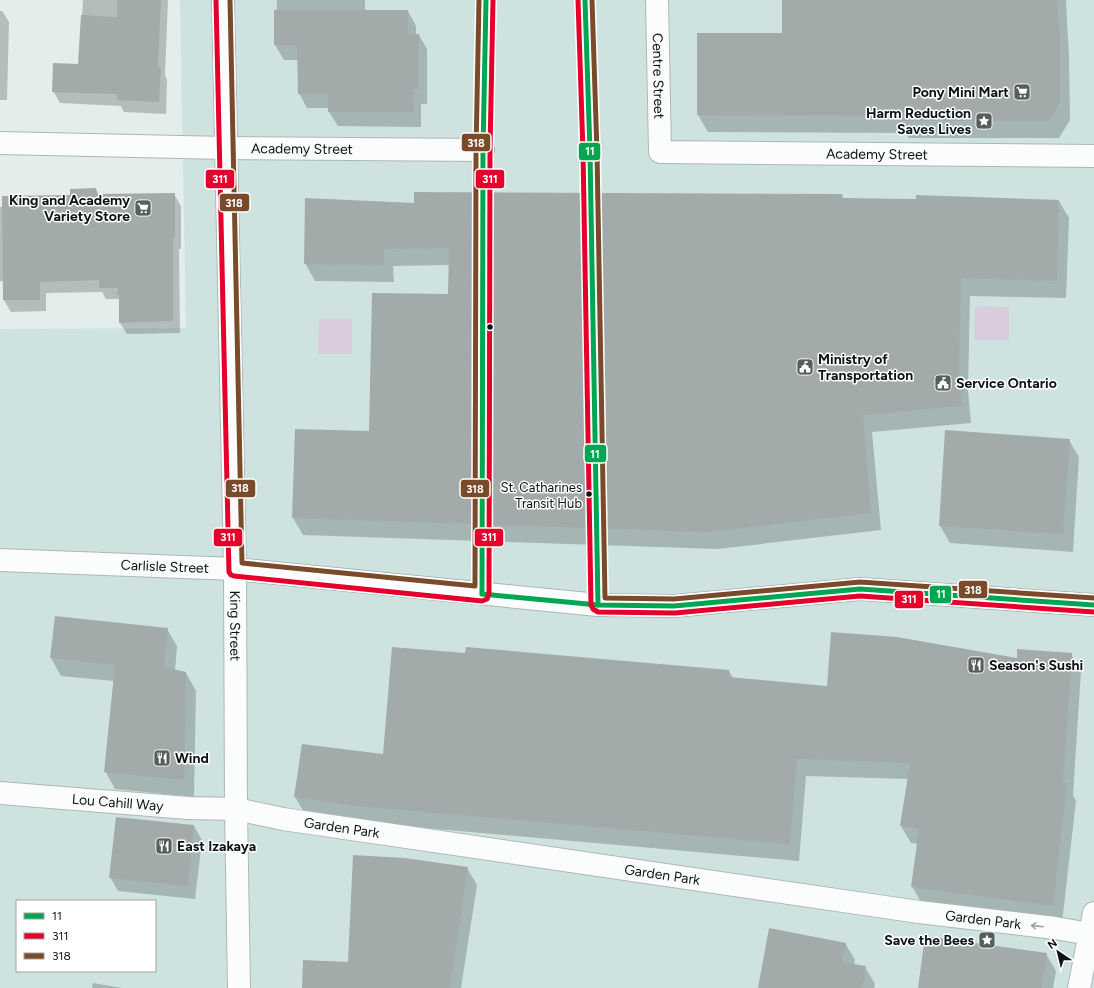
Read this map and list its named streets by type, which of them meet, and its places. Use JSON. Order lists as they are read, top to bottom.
{
  "streets": {
    "street": [
      "Centre Street",
      "Academy Street",
      "Carlisle Street",
      "King Street",
      "Lou Cahill Way",
      "Garden Park"
    ]
  },
  "crossings": [
    ["Centre Street", "Academy Street"],
    ["Academy Street", "King Street"],
    ["Carlisle Street", "King Street"],
    ["King Street", "Lou Cahill Way"],
    ["King Street", "Garden Park"],
    ["Lou Cahill Way", "Garden Park"]
  ],
  "one_way": ["Garden Park"],
  "places": {
    "supermarket": ["Pony Mini Mart", "King and Academy Variety Store"],
    "place": ["Harm Reduction Saves Lives", "Save the Bees"],
    "public building": ["Ministry of Transportation", "Service Ontario"],
    "other": ["St. Catharines Transit Hub"],
    "restaurant": ["Season's Sushi", "Wind", "East Izakaya"]
  },
  "lines": ["transit line 11", "transit line 311", "transit line 318"],
  "legend": ["11", "311", "318"],
  "north": "top left"
}
